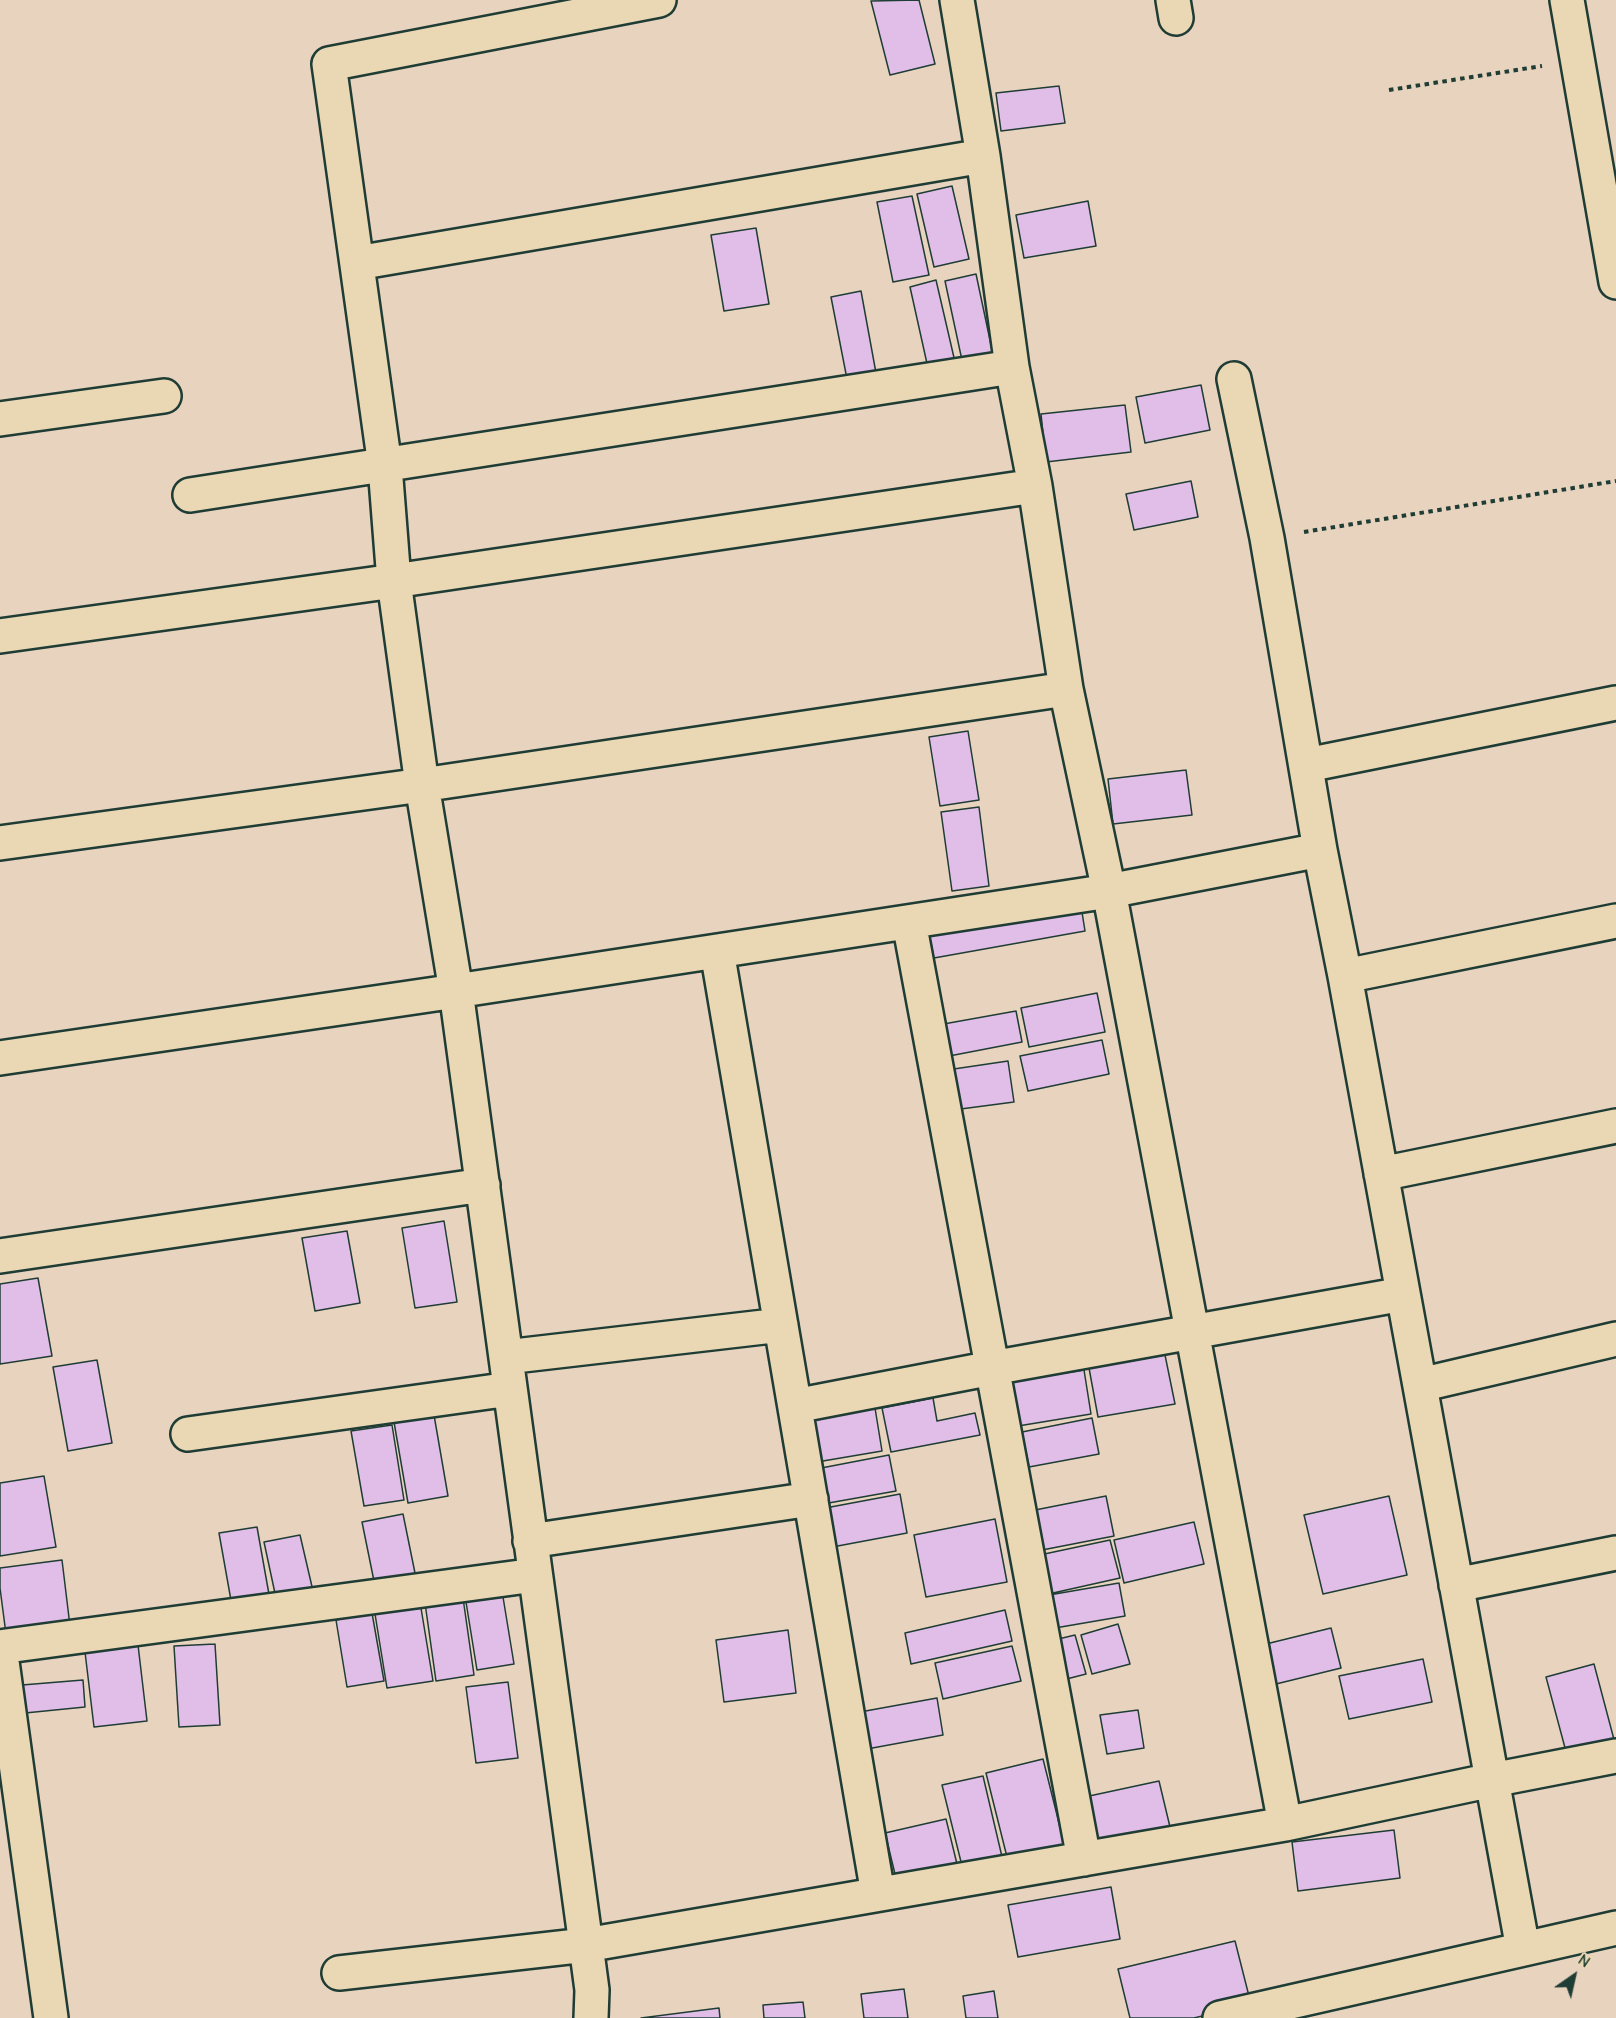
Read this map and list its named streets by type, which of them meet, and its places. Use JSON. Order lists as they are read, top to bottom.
{
  "north": "top right"
}
